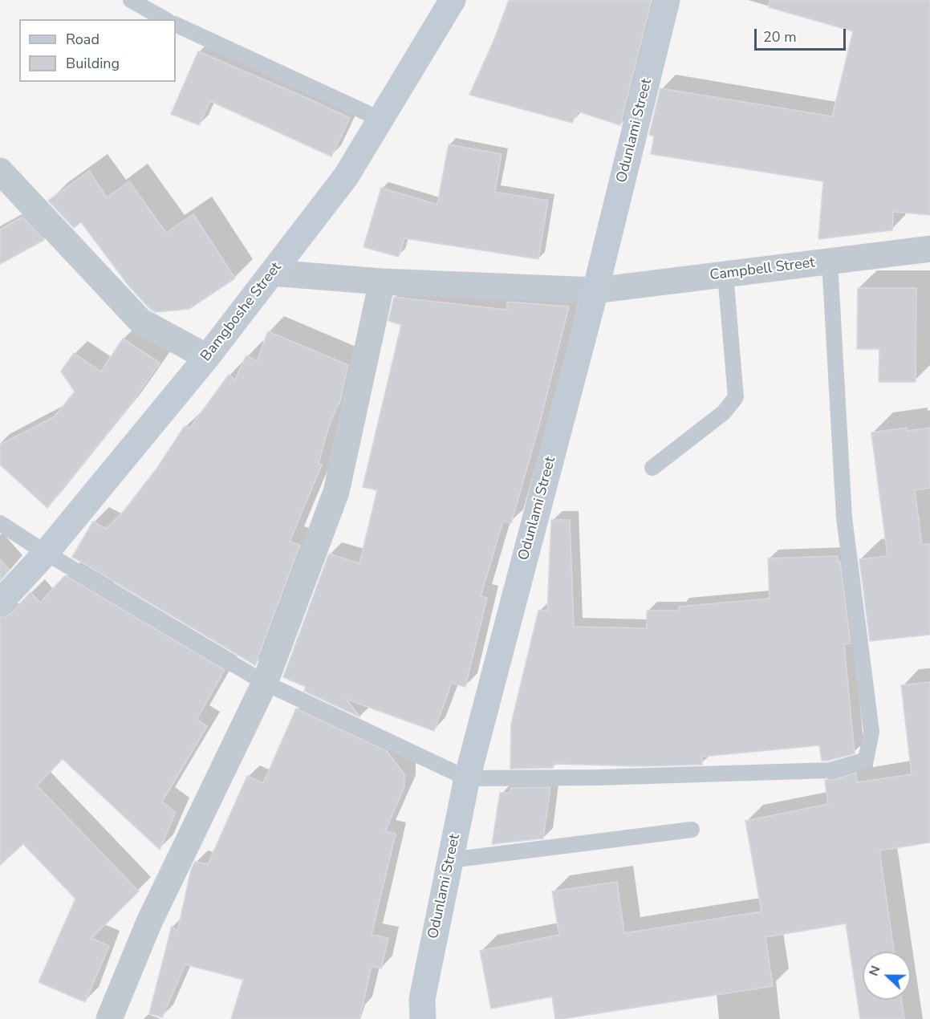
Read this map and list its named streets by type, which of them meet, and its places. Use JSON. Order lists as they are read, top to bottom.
{
  "streets": {
    "main road": ["Odunlami Street", "Bamgboshe Street"],
    "street": ["Campbell Street"]
  },
  "crossings": [
    ["Odunlami Street", "Campbell Street"],
    ["Campbell Street", "Bamgboshe Street"]
  ],
  "legend": ["Road", "Building"],
  "scale_bar": "20 m",
  "north": "left"
}
